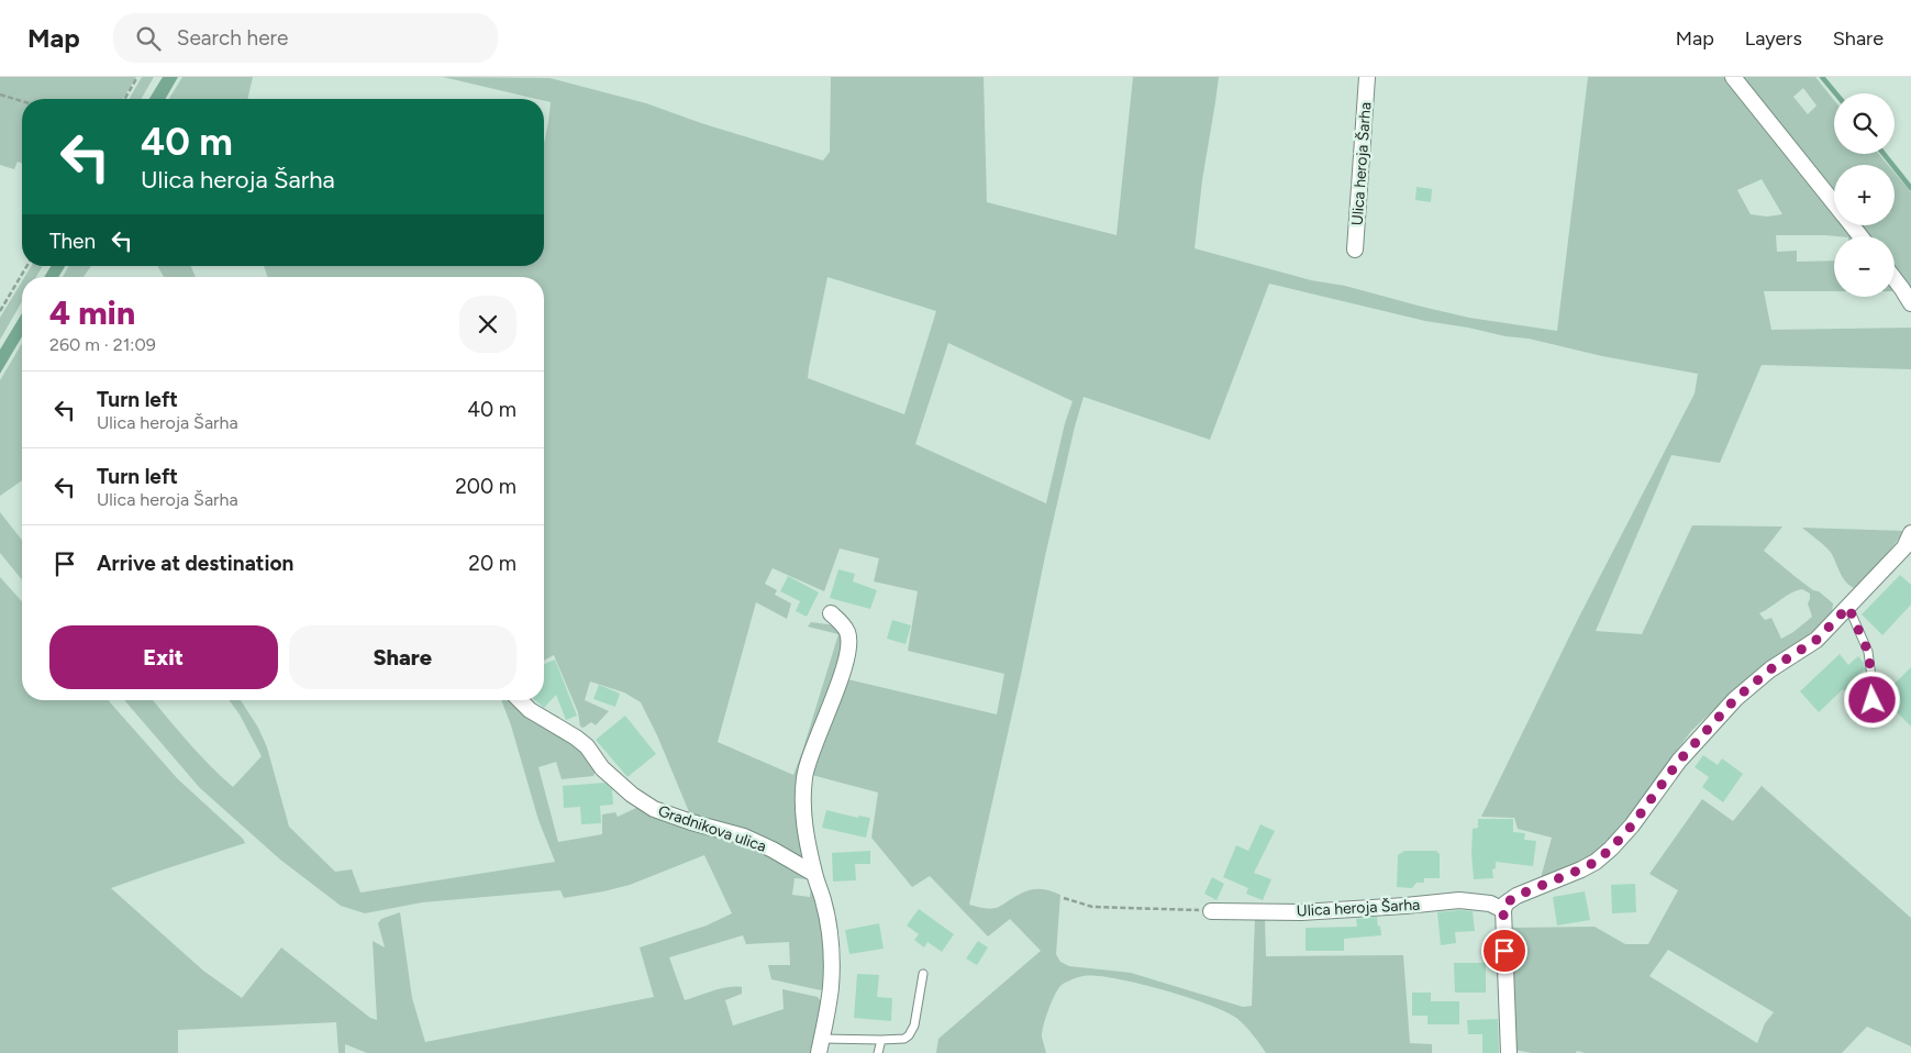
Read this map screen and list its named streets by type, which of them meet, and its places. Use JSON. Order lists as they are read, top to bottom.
{
  "streets": {
    "street": ["Ulica heroja Šarha", "Gradnikova ulica"]
  },
  "page": {
    "header": "Map",
    "search": "Search here",
    "nav": ["Map", "Layers", "Share"],
    "map_buttons": ["+", "−"],
    "turn": ["40 m", "Ulica heroja Šarha"],
    "then": "Then",
    "heading": ["4 min", "260 m · 21:09"],
    "list": [
      {
        "name": "Turn left",
        "note": "Ulica heroja Šarha",
        "value": "40 m"
      },
      {
        "name": "Turn left",
        "note": "Ulica heroja Šarha",
        "value": "200 m"
      },
      {
        "name": "Arrive at destination",
        "value": "20 m"
      }
    ],
    "buttons": ["Exit", "Share"]
  }
}
